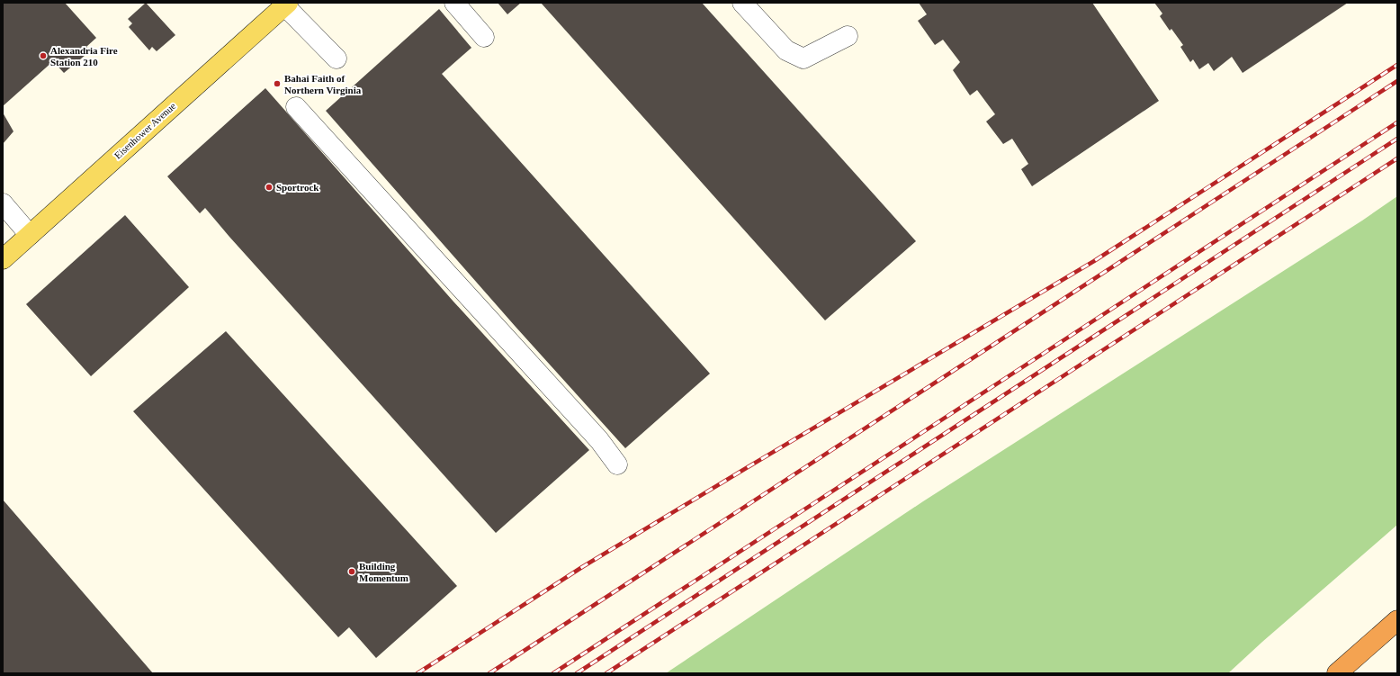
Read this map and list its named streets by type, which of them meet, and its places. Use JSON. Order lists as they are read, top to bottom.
{
  "streets": {
    "main road": ["Eisenhower Avenue"]
  },
  "places": [
    "Alexandria Fire Station 210",
    "Bahai Faith of Northern Virginia",
    "Sportrock",
    "Building Momentum"
  ]
}
